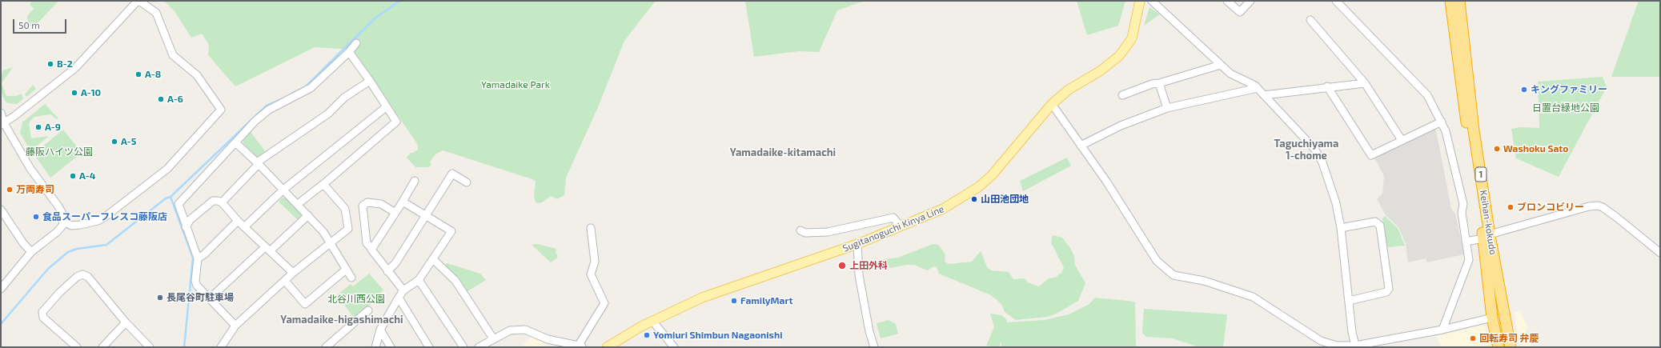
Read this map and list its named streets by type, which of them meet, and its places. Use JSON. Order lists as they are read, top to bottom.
{
  "streets": {
    "highway": ["1", "Keihan-kokudo"],
    "main road": ["Sugitanoguchi Kinya Line"]
  },
  "districts": ["Taguchiyama 1-chome", "Yamadaike-kitamachi", "Yamadaike-higashimachi"],
  "parks": [
    "Yamadaike Park",
    "日置台緑地公園",
    "藤阪ハイツ公園",
    "北谷川西公園"
  ],
  "places": [
    "B-2",
    "A-8",
    "キングファミリー",
    "A-10",
    "A-6",
    "A-9",
    "A-5",
    "Washoku Sato",
    "A-4",
    "万両寿司",
    "山田池団地",
    "ブロンコビリー",
    "食品スーパーフレスコ藤阪店",
    "上田外科",
    "長尾谷町駐車場",
    "FamilyMart",
    "Yomiuri Shimbun Nagaonishi",
    "回転寿司 弁慶"
  ],
  "scale_bar": "50 m"
}
